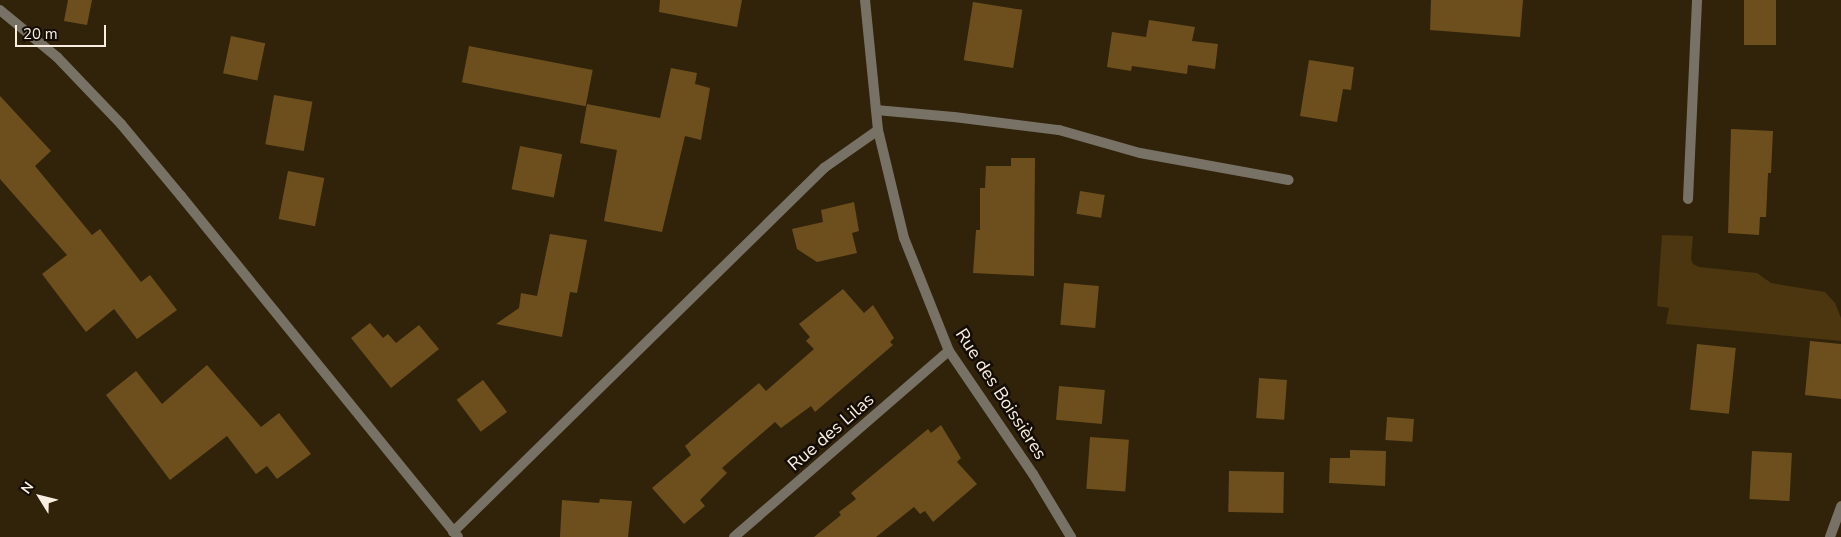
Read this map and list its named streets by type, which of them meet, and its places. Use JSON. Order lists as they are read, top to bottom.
{
  "streets": {
    "street": ["Rue des Boissières", "Rue des Lilas"]
  },
  "crossings": [
    ["Rue des Boissières", "Rue des Lilas"]
  ],
  "scale_bar": "20 m",
  "north": "top left"
}
